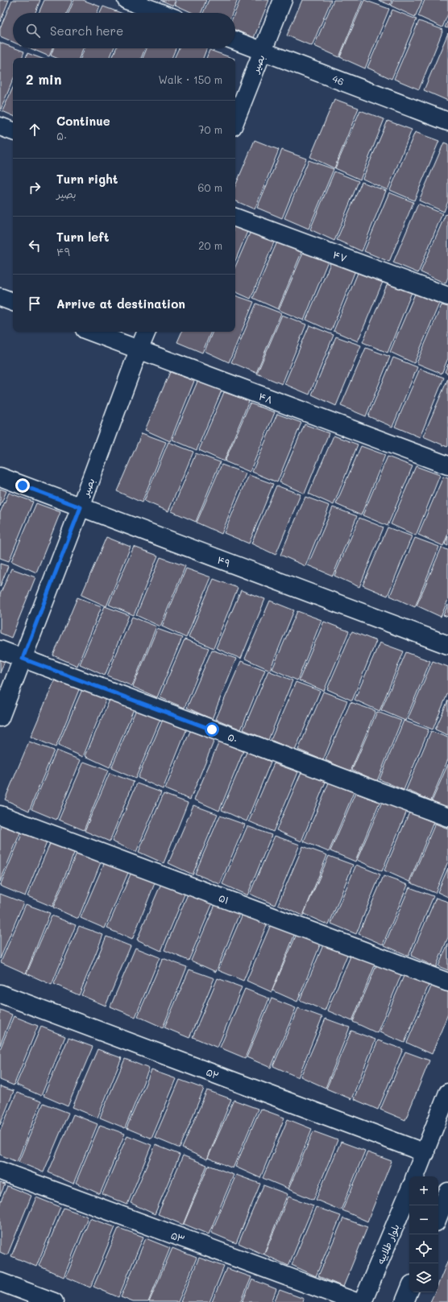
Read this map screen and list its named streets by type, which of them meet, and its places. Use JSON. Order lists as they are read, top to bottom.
{
  "streets": {
    "street": [
      "بصیر",
      "46",
      "۴۷",
      "۴۸",
      "۴۹",
      "۵۰",
      "۵۱",
      "۵۲",
      "۵۳",
      "بلوار طلاییه"
    ]
  },
  "crossings": [
    ["بصیر", "46"],
    ["بصیر", "۴۸"],
    ["بصیر", "۴۹"],
    ["بصیر", "۵۰"]
  ],
  "page": {
    "search": "Search here",
    "heading": ["2 min", "Walk · 150 m"],
    "list": [
      ["Continue", "۵۰", "70 m"],
      ["Turn right", "بصیر", "60 m"],
      ["Turn left", "۴۹", "20 m"],
      "Arrive at destination"
    ],
    "map_buttons": ["+", "−"]
  }
}
